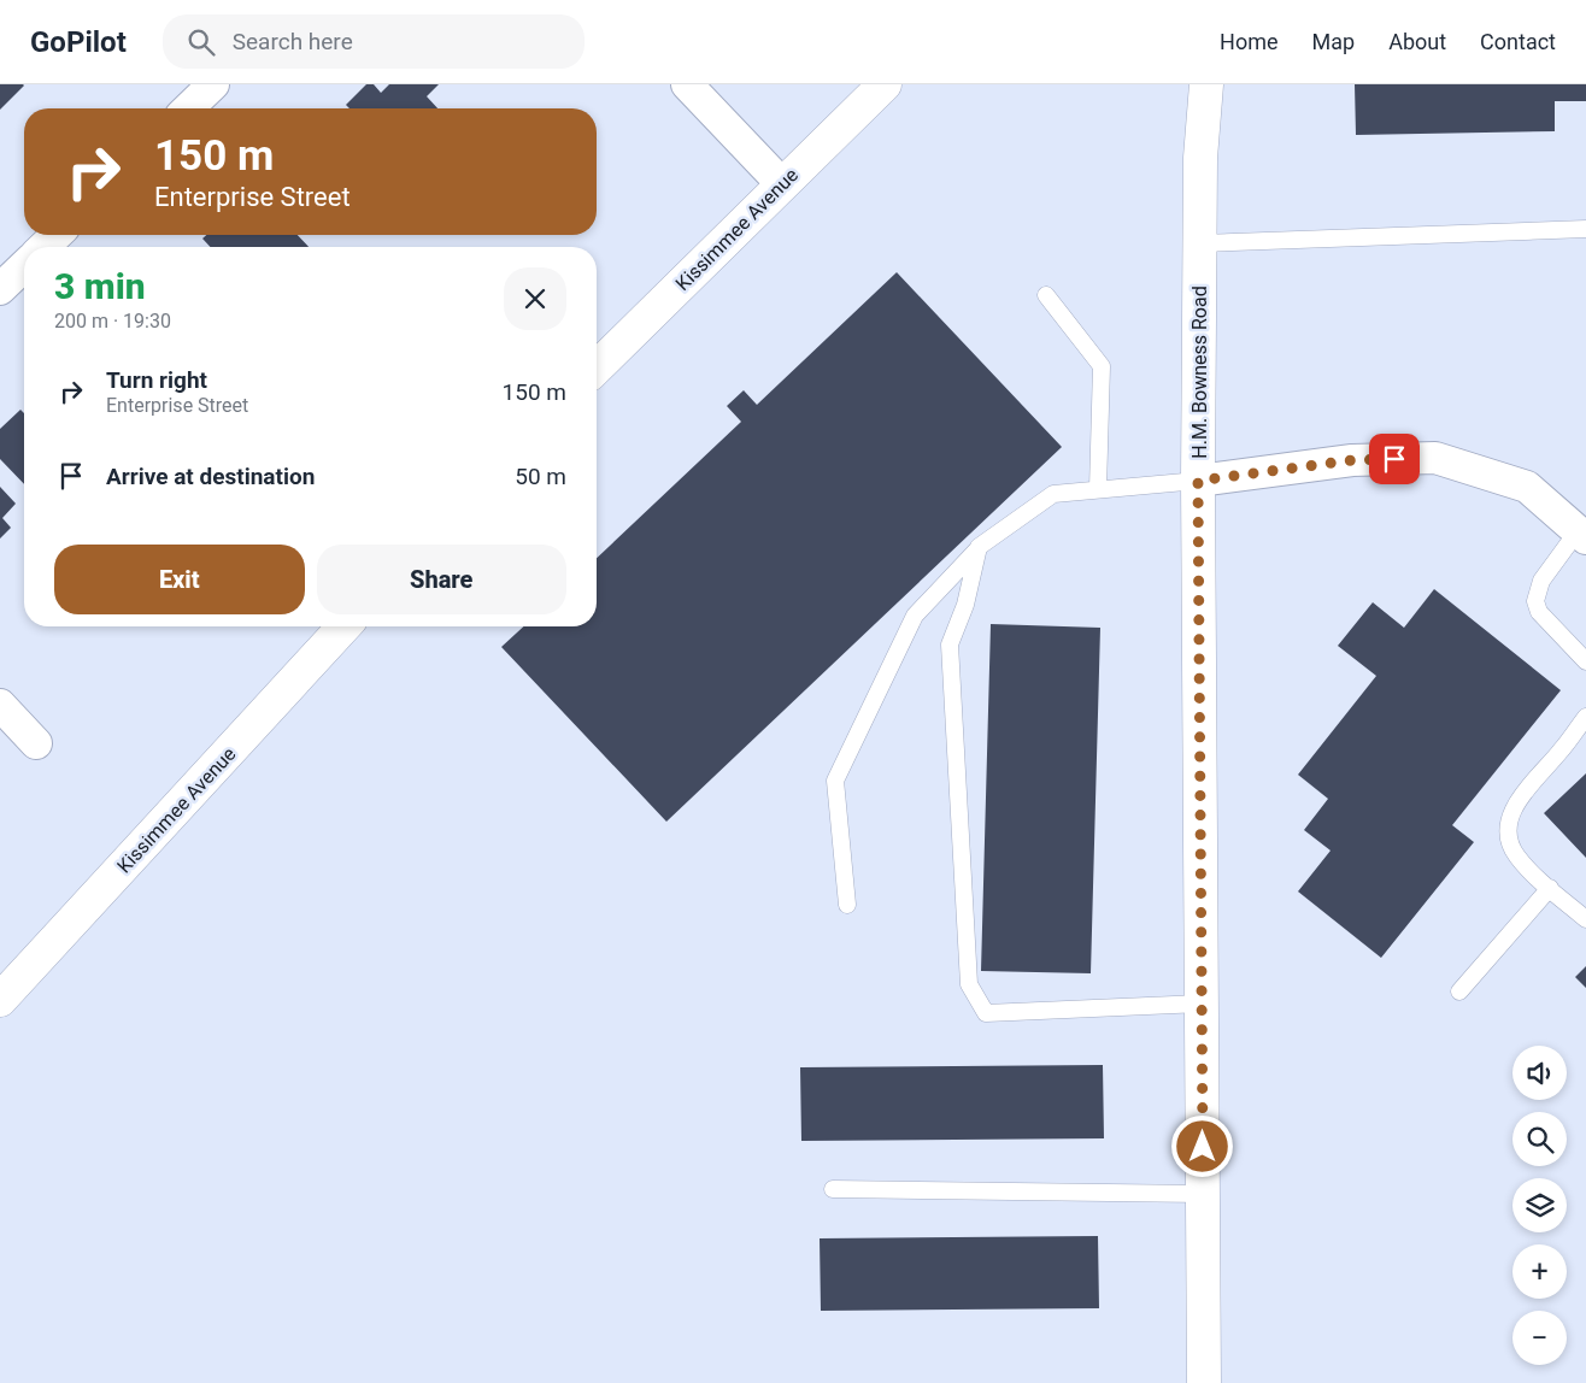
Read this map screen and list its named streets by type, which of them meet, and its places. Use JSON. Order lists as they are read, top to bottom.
{
  "streets": {
    "main road": ["Kissimmee Avenue", "H.M. Bowness Road"]
  },
  "page": {
    "header": "GoPilot",
    "search": "Search here",
    "nav": [
      "Home",
      "Map",
      "About",
      "Contact"
    ],
    "turn": ["150 m", "Enterprise Street"],
    "heading": ["3 min", "200 m · 19:30"],
    "list": [
      {
        "name": "Turn right",
        "note": "Enterprise Street",
        "value": "150 m"
      },
      {
        "name": "Arrive at destination",
        "value": "50 m"
      }
    ],
    "buttons": ["Exit", "Share"],
    "map_buttons": ["+", "−"]
  }
}
